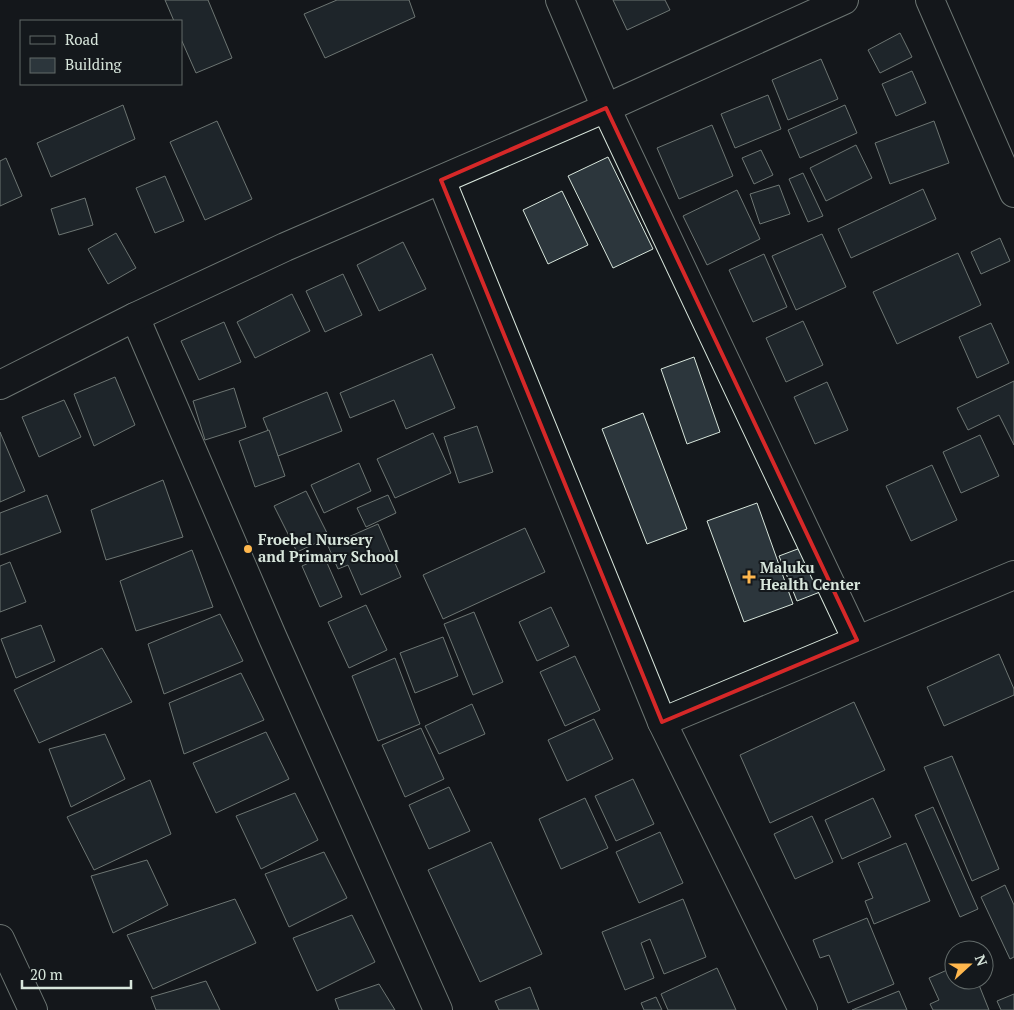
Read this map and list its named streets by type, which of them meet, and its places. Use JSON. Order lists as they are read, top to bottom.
{
  "places": {
    "other": ["Froebel Nursery and Primary School"],
    "health": ["Maluku Health Center"]
  },
  "legend": ["Road", "Building"],
  "scale_bar": "20 m",
  "north": "right"
}
